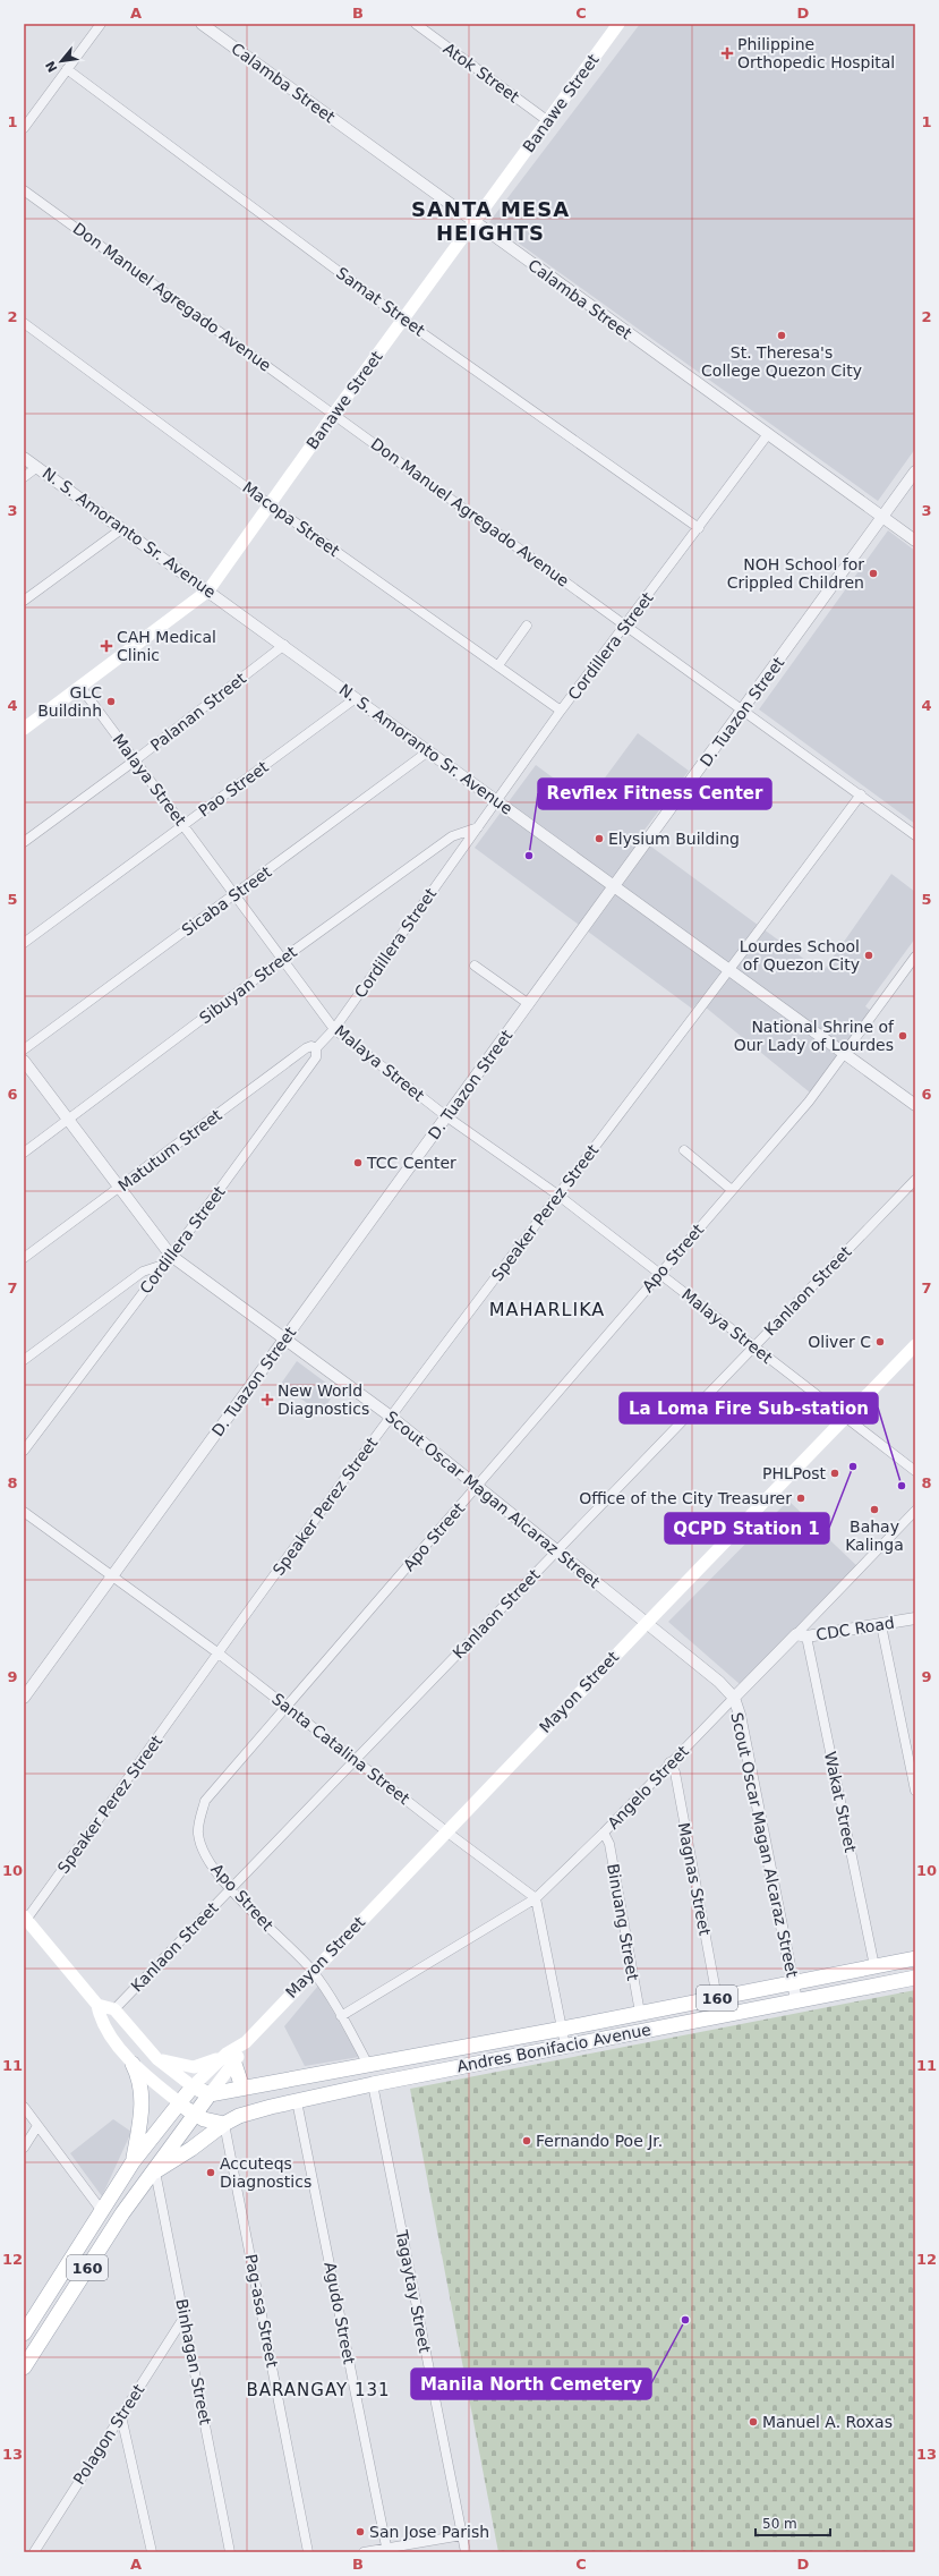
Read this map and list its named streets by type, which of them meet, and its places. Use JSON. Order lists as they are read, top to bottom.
{
  "streets": {
    "main road": [
      "Banawe Street",
      "Mayon Street",
      "160",
      "Andres Bonifacio Avenue"
    ],
    "street": [
      "Atok Street",
      "Calamba Street",
      "Don Manuel Agregado Avenue",
      "Samat Street",
      "Macopa Street",
      "N. S. Amoranto Sr. Avenue",
      "Cordillera Street",
      "Palanan Street",
      "D. Tuazon Street",
      "Malaya Street",
      "Pao Street",
      "Sicaba Street",
      "Sibuyan Street",
      "Matutum Street",
      "Speaker Perez Street",
      "Apo Street",
      "Kanlaon Street",
      "Scout Oscar Magan Alcaraz Street",
      "CDC Road",
      "Santa Catalina Street",
      "Angelo Street",
      "Wakat Street",
      "Magnas Street",
      "Binuang Street",
      "Tagaytay Street",
      "Pag-asa Street",
      "Agudo Street",
      "Binhagan Street",
      "Polagon Street"
    ]
  },
  "crossings": [
    ["Atok Street", "Banawe Street"],
    ["Calamba Street", "Banawe Street"],
    ["Calamba Street", "Cordillera Street"],
    ["Calamba Street", "D. Tuazon Street"],
    ["Banawe Street", "Don Manuel Agregado Avenue"],
    ["Banawe Street", "Samat Street"],
    ["Banawe Street", "Macopa Street"],
    ["Banawe Street", "N. S. Amoranto Sr. Avenue"],
    ["Banawe Street", "Malaya Street"],
    ["Don Manuel Agregado Avenue", "Cordillera Street"],
    ["Don Manuel Agregado Avenue", "D. Tuazon Street"],
    ["Don Manuel Agregado Avenue", "Speaker Perez Street"],
    ["Samat Street", "Cordillera Street"],
    ["Macopa Street", "Cordillera Street"],
    ["N. S. Amoranto Sr. Avenue", "Cordillera Street"],
    ["N. S. Amoranto Sr. Avenue", "Palanan Street"],
    ["N. S. Amoranto Sr. Avenue", "D. Tuazon Street"],
    ["N. S. Amoranto Sr. Avenue", "Pao Street"],
    ["N. S. Amoranto Sr. Avenue", "Sicaba Street"],
    ["N. S. Amoranto Sr. Avenue", "Speaker Perez Street"],
    ["N. S. Amoranto Sr. Avenue", "Apo Street"],
    ["Cordillera Street", "Malaya Street"],
    ["Cordillera Street", "Sibuyan Street"],
    ["Cordillera Street", "Matutum Street"],
    ["Cordillera Street", "Scout Oscar Magan Alcaraz Street"],
    ["Palanan Street", "Malaya Street"],
    ["D. Tuazon Street", "Malaya Street"],
    ["D. Tuazon Street", "Scout Oscar Magan Alcaraz Street"],
    ["D. Tuazon Street", "Santa Catalina Street"],
    ["Malaya Street", "Pao Street"],
    ["Malaya Street", "Sicaba Street"],
    ["Malaya Street", "Sibuyan Street"],
    ["Malaya Street", "Speaker Perez Street"],
    ["Malaya Street", "Apo Street"],
    ["Malaya Street", "Kanlaon Street"],
    ["Malaya Street", "Mayon Street"],
    ["Sibuyan Street", "Scout Oscar Magan Alcaraz Street"],
    ["Matutum Street", "Scout Oscar Magan Alcaraz Street"],
    ["Speaker Perez Street", "Scout Oscar Magan Alcaraz Street"],
    ["Speaker Perez Street", "Santa Catalina Street"],
    ["Apo Street", "Kanlaon Street"],
    ["Apo Street", "Scout Oscar Magan Alcaraz Street"],
    ["Apo Street", "Mayon Street"],
    ["Apo Street", "Santa Catalina Street"],
    ["Apo Street", "Angelo Street"],
    ["Apo Street", "Andres Bonifacio Avenue"],
    ["Kanlaon Street", "Scout Oscar Magan Alcaraz Street"],
    ["Kanlaon Street", "Santa Catalina Street"],
    ["Scout Oscar Magan Alcaraz Street", "Mayon Street"],
    ["Scout Oscar Magan Alcaraz Street", "Angelo Street"],
    ["Scout Oscar Magan Alcaraz Street", "Andres Bonifacio Avenue"],
    ["CDC Road", "Angelo Street"],
    ["CDC Road", "Wakat Street"],
    ["Mayon Street", "Santa Catalina Street"],
    ["Mayon Street", "160"],
    ["Mayon Street", "Andres Bonifacio Avenue"],
    ["Santa Catalina Street", "Angelo Street"],
    ["Angelo Street", "Wakat Street"],
    ["Angelo Street", "Magnas Street"],
    ["Angelo Street", "Binuang Street"],
    ["Wakat Street", "Andres Bonifacio Avenue"],
    ["Magnas Street", "Andres Bonifacio Avenue"],
    ["Binuang Street", "Andres Bonifacio Avenue"],
    ["160", "Andres Bonifacio Avenue"],
    ["160", "Binhagan Street"],
    ["Andres Bonifacio Avenue", "Tagaytay Street"],
    ["Andres Bonifacio Avenue", "Pag-asa Street"],
    ["Andres Bonifacio Avenue", "Agudo Street"],
    ["Andres Bonifacio Avenue", "Binhagan Street"],
    ["Binhagan Street", "Polagon Street"]
  ],
  "districts": ["SANTA MESA HEIGHTS", "MAHARLIKA", "BARANGAY 131"],
  "places": {
    "health": ["Philippine Orthopedic Hospital", "CAH Medical Clinic", "New World Diagnostics"],
    "other": [
      "St. Theresa's College Quezon City",
      "NOH School for Crippled Children",
      "GLC Buildinh",
      "Elysium Building",
      "Revflex Fitness Center",
      "Lourdes School of Quezon City",
      "National Shrine of Our Lady of Lourdes",
      "TCC Center",
      "Oliver C",
      "QCPD Station 1",
      "PHLPost",
      "La Loma Fire Sub-station",
      "Office of the City Treasurer",
      "Bahay Kalinga",
      "Fernando Poe Jr.",
      "Accuteqs Diagnostics",
      "Manila North Cemetery",
      "Manuel A. Roxas",
      "San Jose Parish"
    ]
  },
  "scale_bar": "50 m",
  "north": "bottom left",
  "grid": {
    "columns": [
      "A",
      "B",
      "C",
      "D"
    ],
    "rows": [
      "1",
      "2",
      "3",
      "4",
      "5",
      "6",
      "7",
      "8",
      "9",
      "10",
      "11",
      "12",
      "13"
    ]
  }
}
